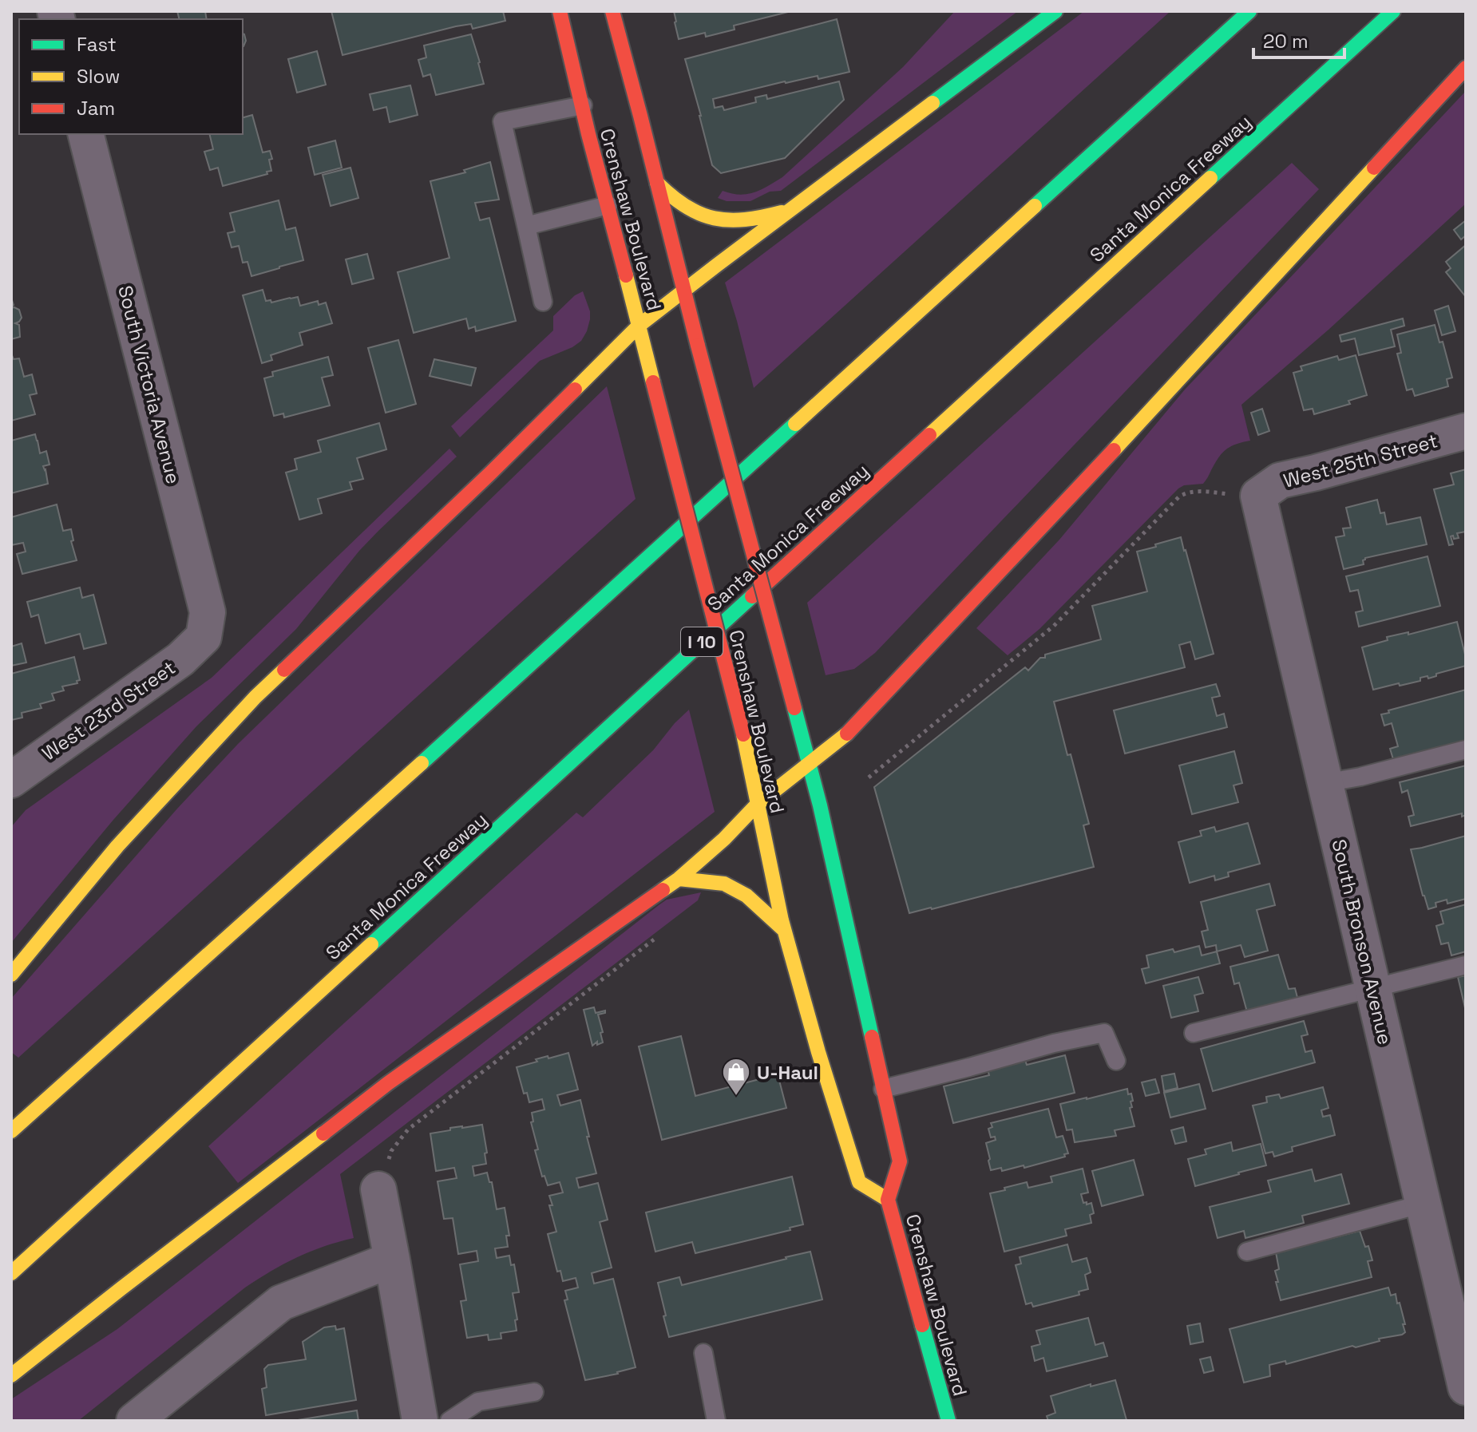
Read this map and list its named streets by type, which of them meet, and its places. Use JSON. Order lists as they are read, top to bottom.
{
  "streets": {
    "main road": ["Santa Monica Freeway", "Crenshaw Boulevard", "I 10"],
    "street": [
      "South Victoria Avenue",
      "West 25th Street",
      "West 23rd Street",
      "South Bronson Avenue"
    ]
  },
  "crossings": [
    ["South Victoria Avenue", "West 23rd Street"],
    ["West 25th Street", "South Bronson Avenue"]
  ],
  "places": {
    "shop": ["U-Haul"]
  },
  "legend": ["Fast", "Slow", "Jam"],
  "scale_bar": "20 m"
}
